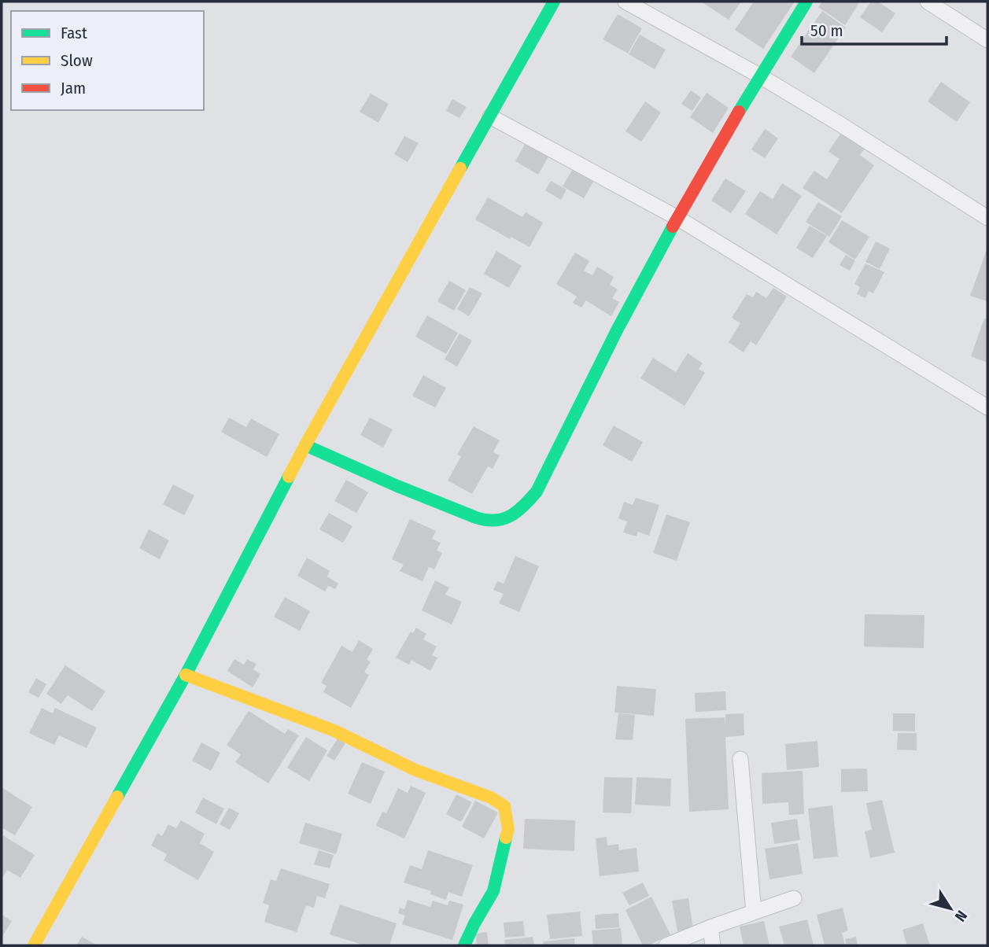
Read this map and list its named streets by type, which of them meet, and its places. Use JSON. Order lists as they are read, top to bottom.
{
  "legend": ["Fast", "Slow", "Jam"],
  "scale_bar": "50 m",
  "north": "bottom right"
}
